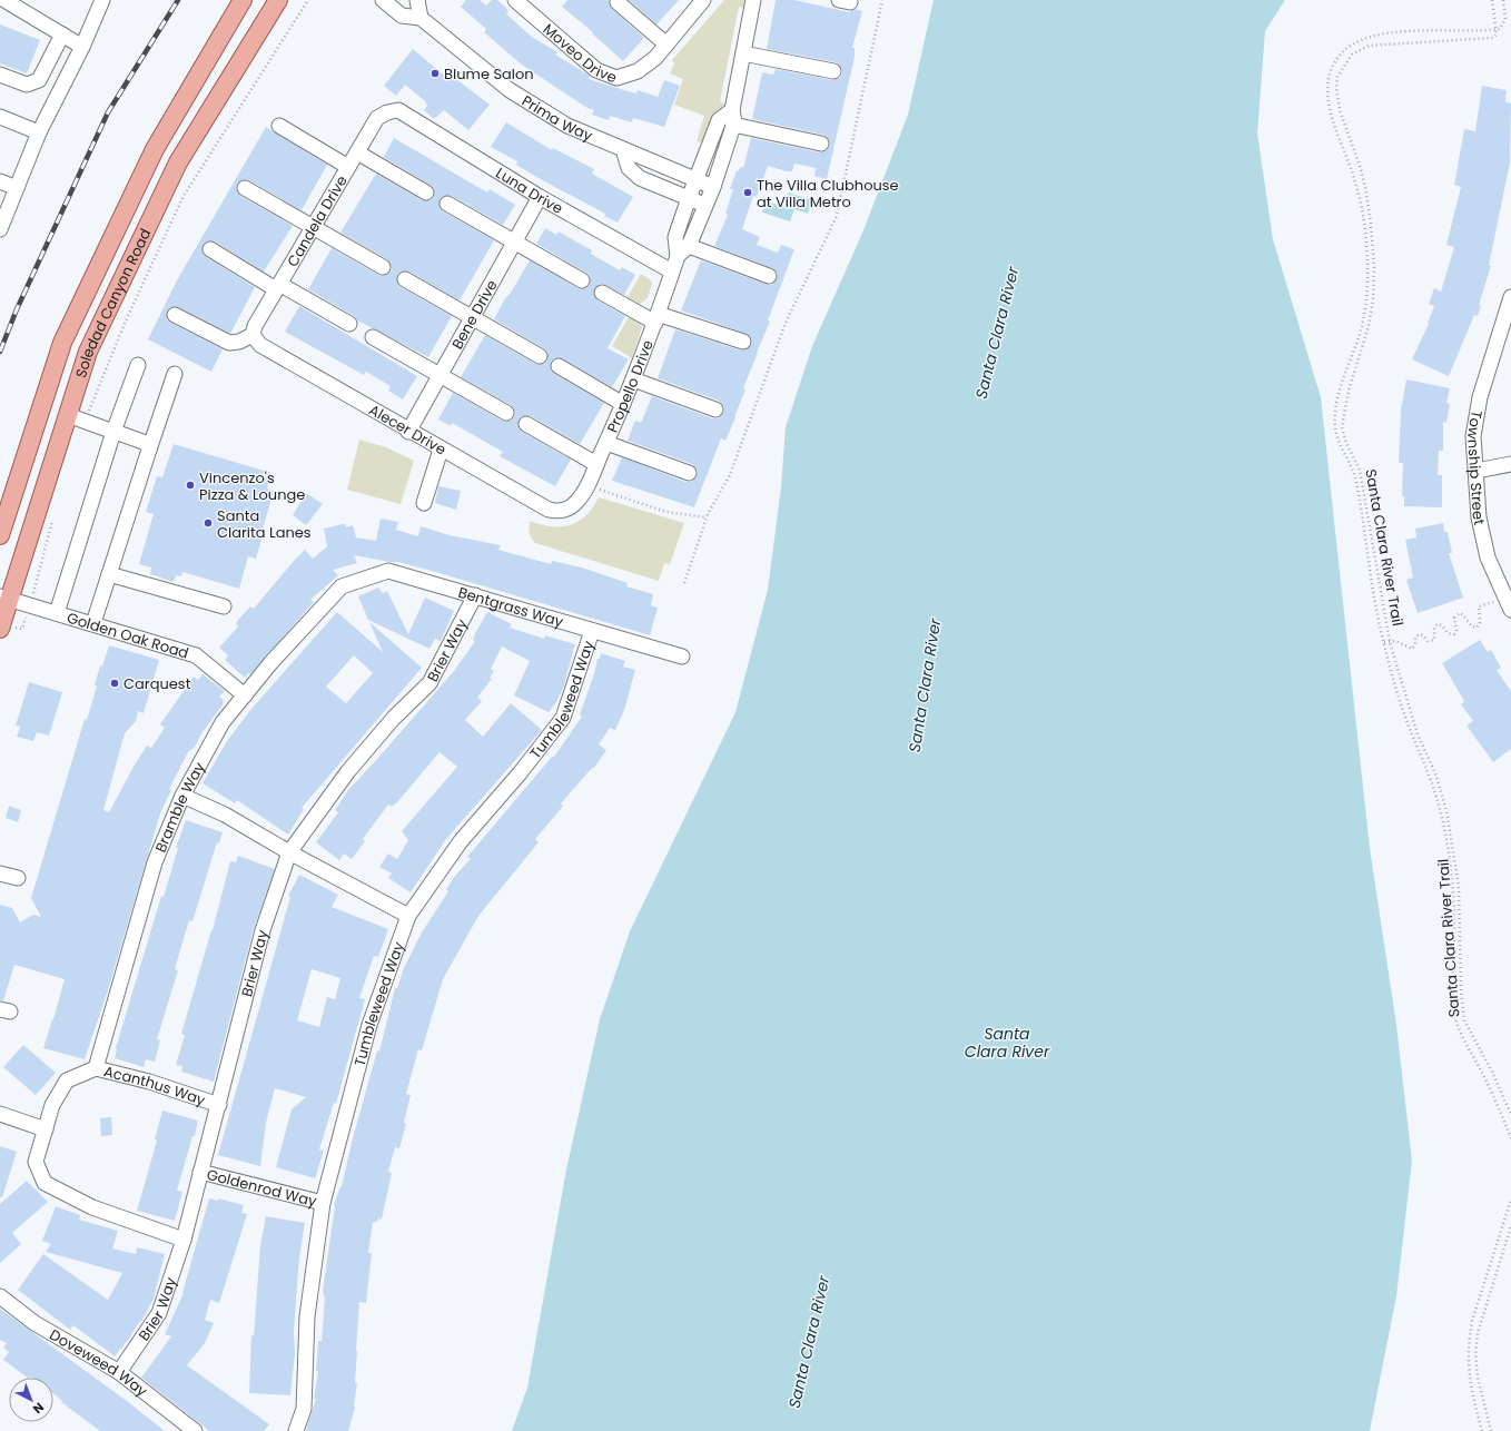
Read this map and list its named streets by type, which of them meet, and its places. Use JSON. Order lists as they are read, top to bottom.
{
  "streets": {
    "main road": ["Soledad Canyon Road"],
    "street": [
      "Moveo Drive",
      "Prima Way",
      "Luna Drive",
      "Candela Drive",
      "Bene Drive",
      "Propello Drive",
      "Alecer Drive",
      "Township Street",
      "Bentgrass Way",
      "Golden Oak Road",
      "Brier Way",
      "Tumbleweed Way",
      "Bramble Way",
      "Acanthus Way",
      "Goldenrod Way",
      "Doveweed Way"
    ],
    "path": ["Santa Clara River Trail"]
  },
  "crossings": [
    ["Prima Way", "Propello Drive"],
    ["Luna Drive", "Candela Drive"],
    ["Luna Drive", "Bene Drive"],
    ["Luna Drive", "Propello Drive"],
    ["Candela Drive", "Alecer Drive"],
    ["Soledad Canyon Road", "Golden Oak Road"],
    ["Bene Drive", "Alecer Drive"],
    ["Propello Drive", "Alecer Drive"],
    ["Bentgrass Way", "Brier Way"],
    ["Bentgrass Way", "Tumbleweed Way"],
    ["Bentgrass Way", "Bramble Way"],
    ["Golden Oak Road", "Bramble Way"],
    ["Brier Way", "Acanthus Way"],
    ["Brier Way", "Goldenrod Way"],
    ["Brier Way", "Doveweed Way"],
    ["Tumbleweed Way", "Goldenrod Way"],
    ["Bramble Way", "Acanthus Way"]
  ],
  "water": ["Santa Clara River"],
  "places": [
    "Blume Salon",
    "The Villa Clubhouse at Villa Metro",
    "Vincenzo's Pizza & Lounge",
    "Santa Clarita Lanes",
    "Carquest"
  ],
  "north": "bottom right"
}
